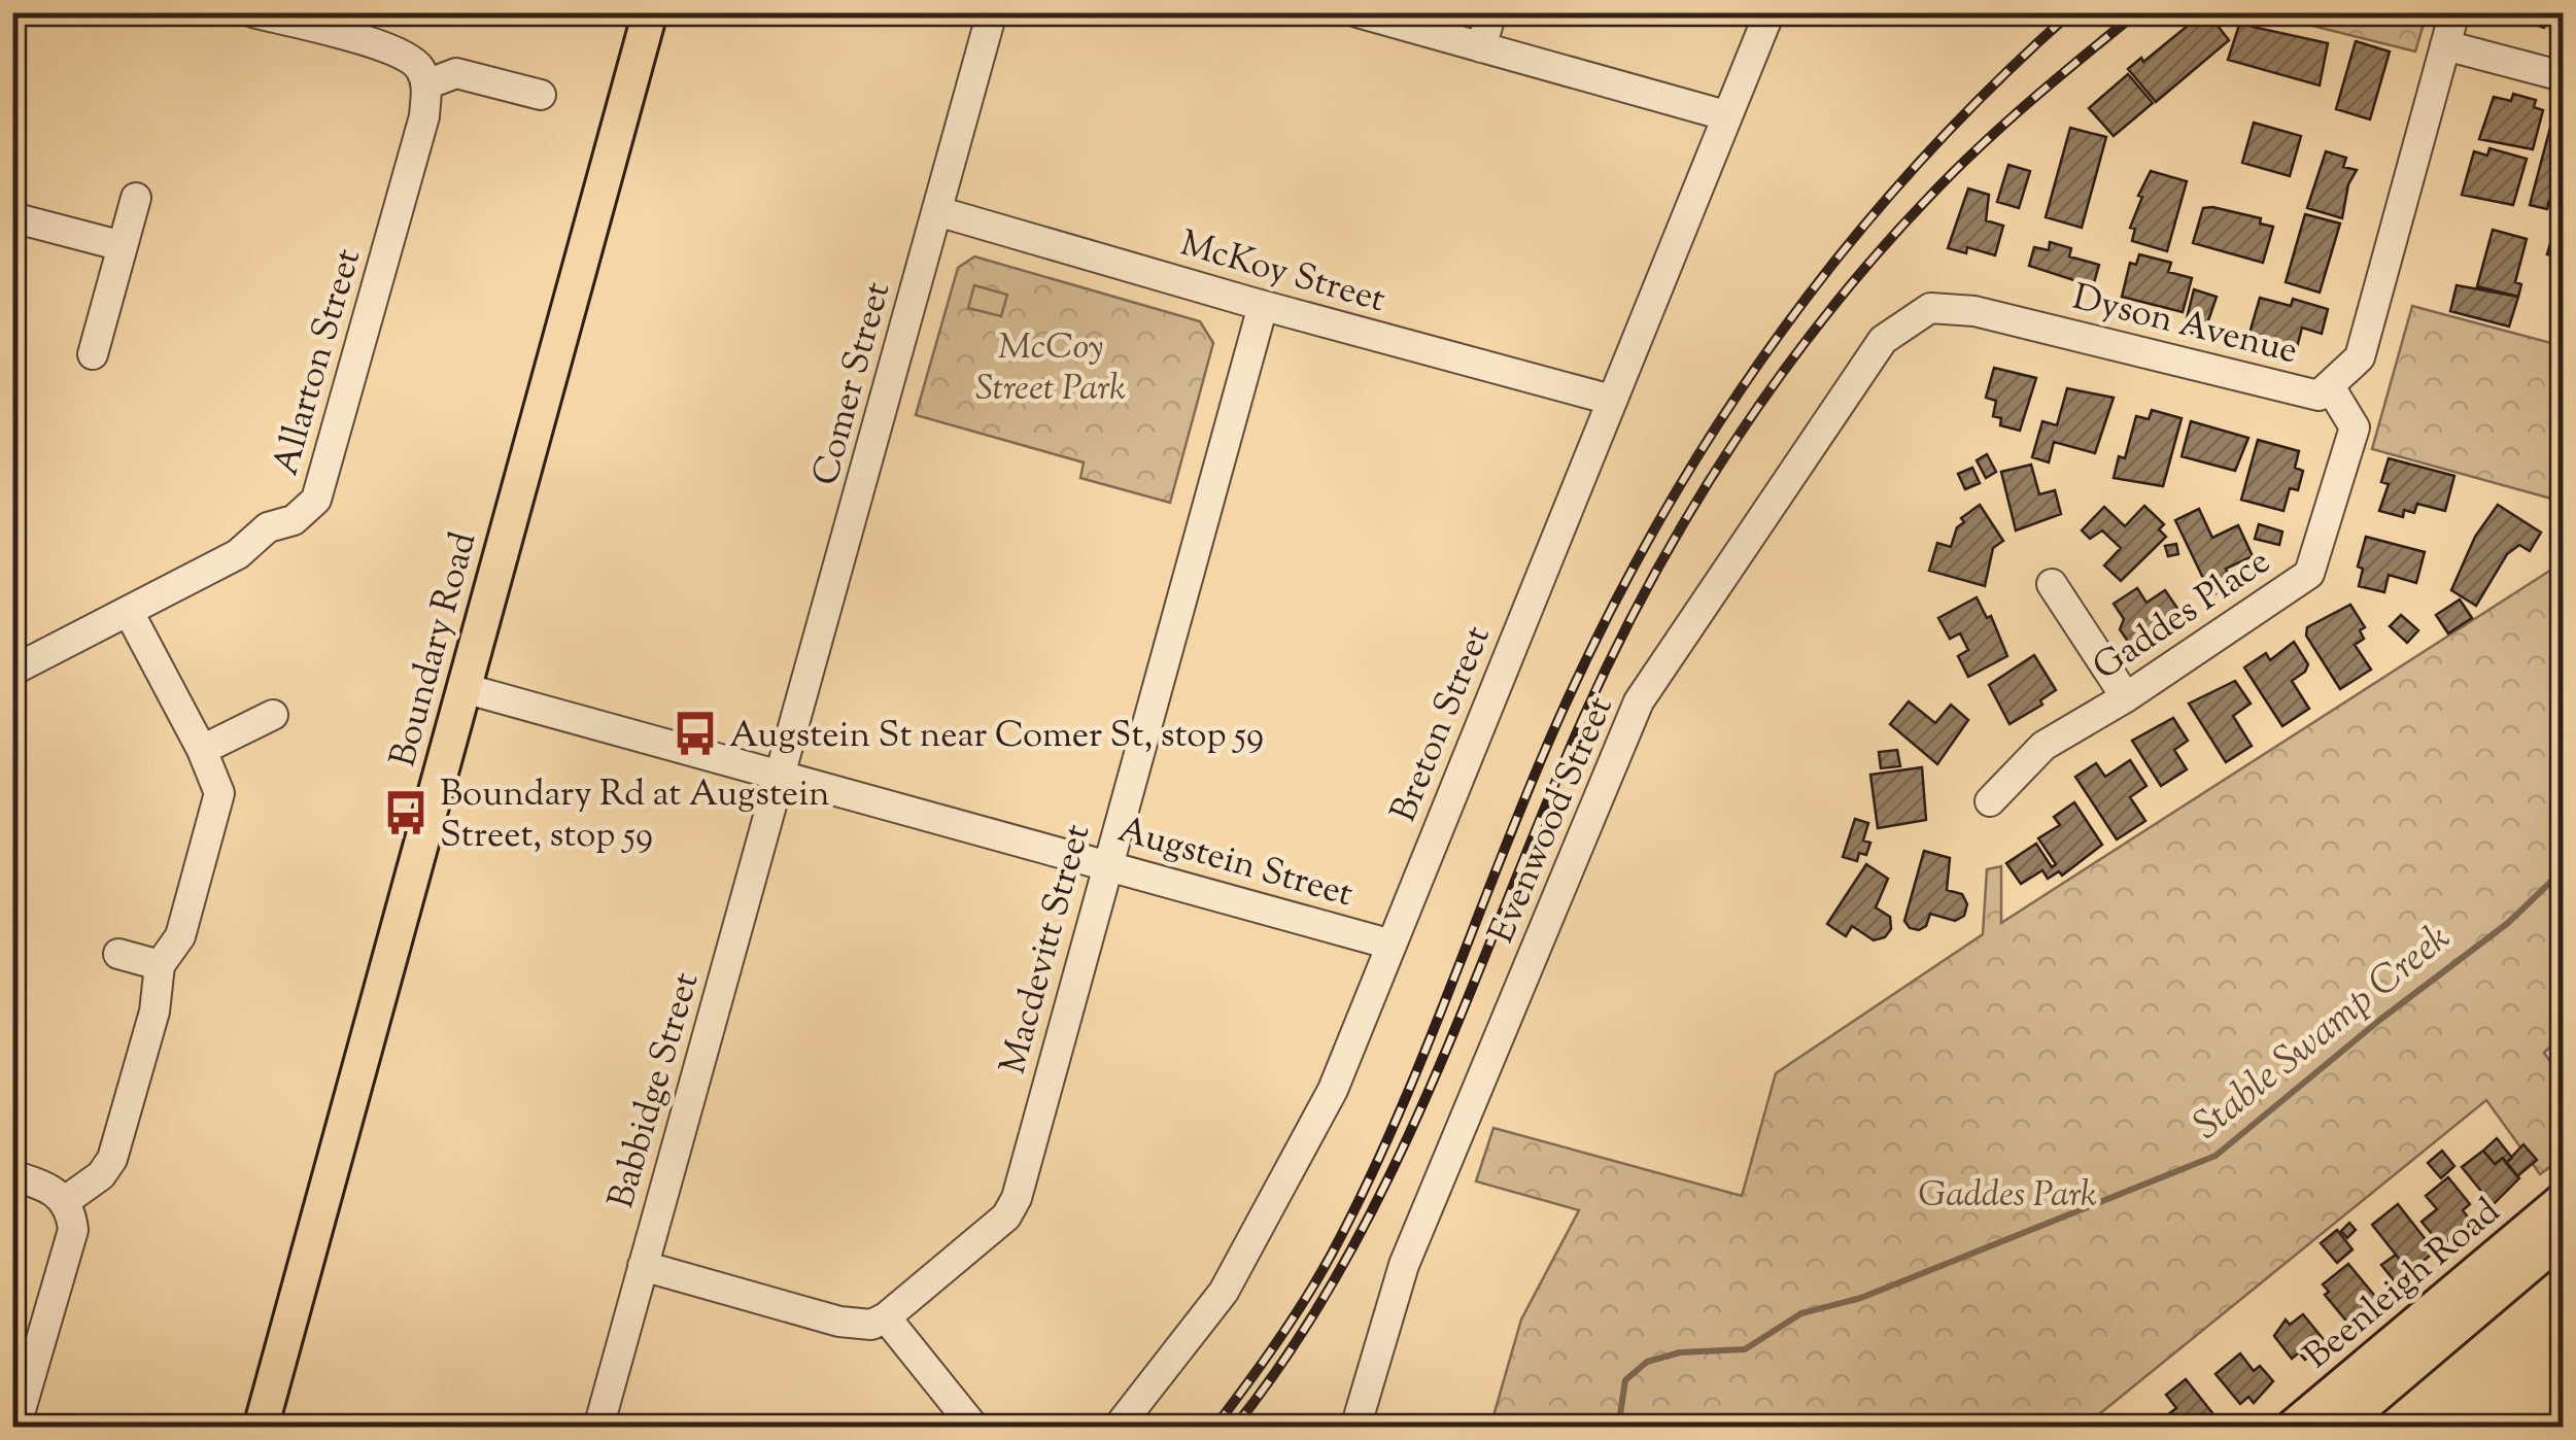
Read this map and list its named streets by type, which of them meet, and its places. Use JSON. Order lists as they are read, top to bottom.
{
  "streets": {
    "main road": ["Boundary Road", "Beenleigh Road"],
    "street": [
      "McKoy Street",
      "Dyson Avenue",
      "Allarton Street",
      "Comer Street",
      "Gaddes Place",
      "Breton Street",
      "Evenwood Street",
      "Augstein Street",
      "Macdevitt Street",
      "Babbidge Street"
    ]
  },
  "crossings": [
    ["McKoy Street", "Comer Street"],
    ["McKoy Street", "Breton Street"],
    ["McKoy Street", "Macdevitt Street"],
    ["Dyson Avenue", "Gaddes Place"],
    ["Dyson Avenue", "Evenwood Street"],
    ["Comer Street", "Augstein Street"],
    ["Comer Street", "Babbidge Street"],
    ["Boundary Road", "Augstein Street"],
    ["Breton Street", "Augstein Street"],
    ["Augstein Street", "Macdevitt Street"],
    ["Augstein Street", "Babbidge Street"]
  ],
  "water": ["Stable Swamp Creek"],
  "parks": ["McCoy Street Park", "Gaddes Park"],
  "places": {
    "bus stop": ["Augstein St near Comer St, stop 59", "Boundary Rd at Augstein Street, stop 59"]
  }
}
